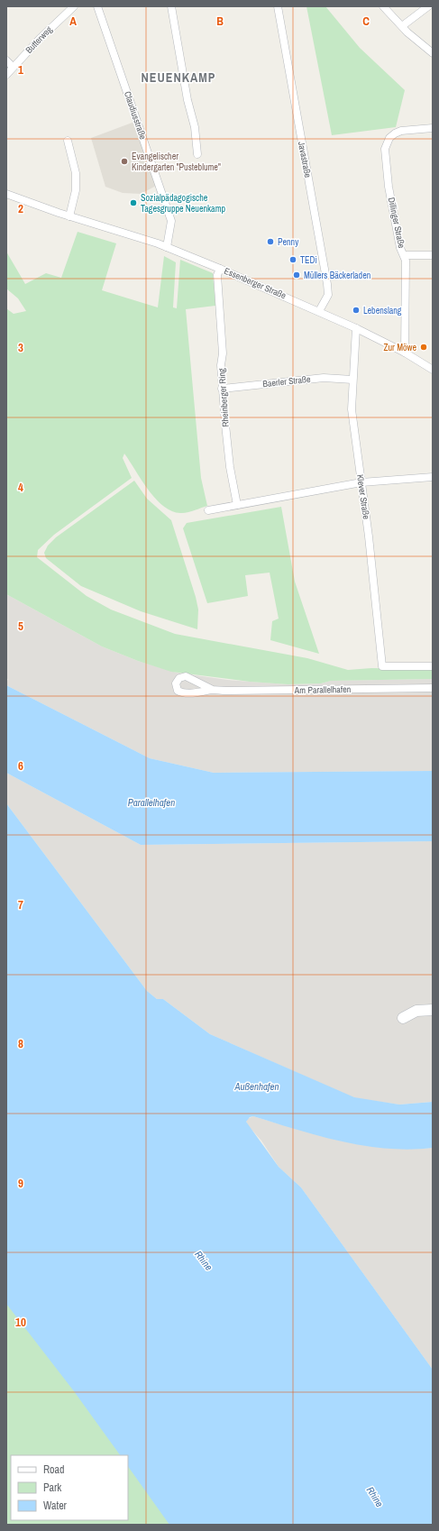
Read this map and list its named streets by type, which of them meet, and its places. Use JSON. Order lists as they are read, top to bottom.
{
  "streets": {
    "street": [
      "Butterweg",
      "Claudiusstraße",
      "Javastraße",
      "Dillinger Straße",
      "Essenberger Straße",
      "Baerler Straße",
      "Rheinberger Ring",
      "Klever Straße",
      "Am Parallelhafen"
    ]
  },
  "crossings": [
    ["Claudiusstraße", "Essenberger Straße"],
    ["Javastraße", "Essenberger Straße"],
    ["Dillinger Straße", "Essenberger Straße"],
    ["Essenberger Straße", "Rheinberger Ring"],
    ["Essenberger Straße", "Klever Straße"],
    ["Baerler Straße", "Rheinberger Ring"],
    ["Baerler Straße", "Klever Straße"]
  ],
  "districts": ["NEUENKAMP"],
  "water": ["Parallelhafen", "Außenhafen", "Rhine"],
  "places": [
    "Evangelischer Kindergarten \"Pusteblume\"",
    "Sozialpädagogische Tagesgruppe Neuenkamp",
    "Penny",
    "TEDi",
    "Müllers Bäckerladen",
    "Lebenslang",
    "Zur Möwe"
  ],
  "legend": ["Road", "Park", "Water"],
  "grid": {
    "columns": ["A", "B", "C"],
    "rows": [
      "1",
      "2",
      "3",
      "4",
      "5",
      "6",
      "7",
      "8",
      "9",
      "10"
    ]
  }
}
